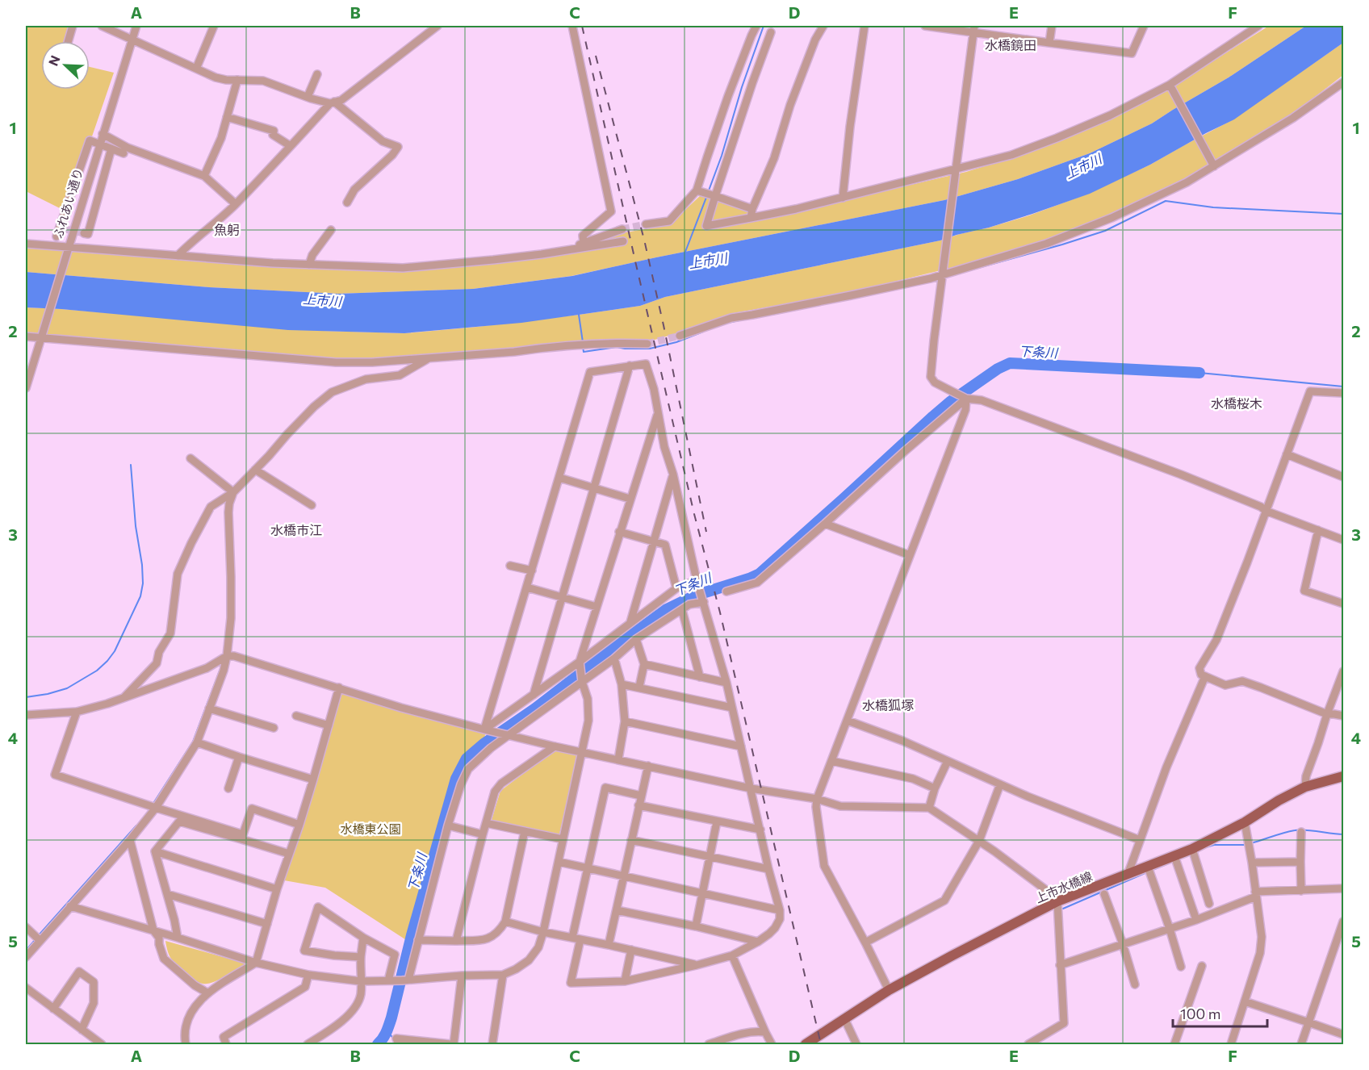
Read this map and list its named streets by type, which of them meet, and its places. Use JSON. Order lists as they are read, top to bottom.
{
  "streets": {
    "main road": ["上市水橋線"],
    "street": ["ふれあい通り"]
  },
  "districts": [
    "水橋鏡田",
    "魚躬",
    "水橋桜木",
    "水橋市江",
    "水橋狐塚"
  ],
  "water": ["上市川", "下条川"],
  "parks": ["水橋東公園"],
  "scale_bar": "100 m",
  "north": "top left",
  "grid": {
    "columns": [
      "A",
      "B",
      "C",
      "D",
      "E",
      "F"
    ],
    "rows": [
      "1",
      "2",
      "3",
      "4",
      "5"
    ]
  }
}
